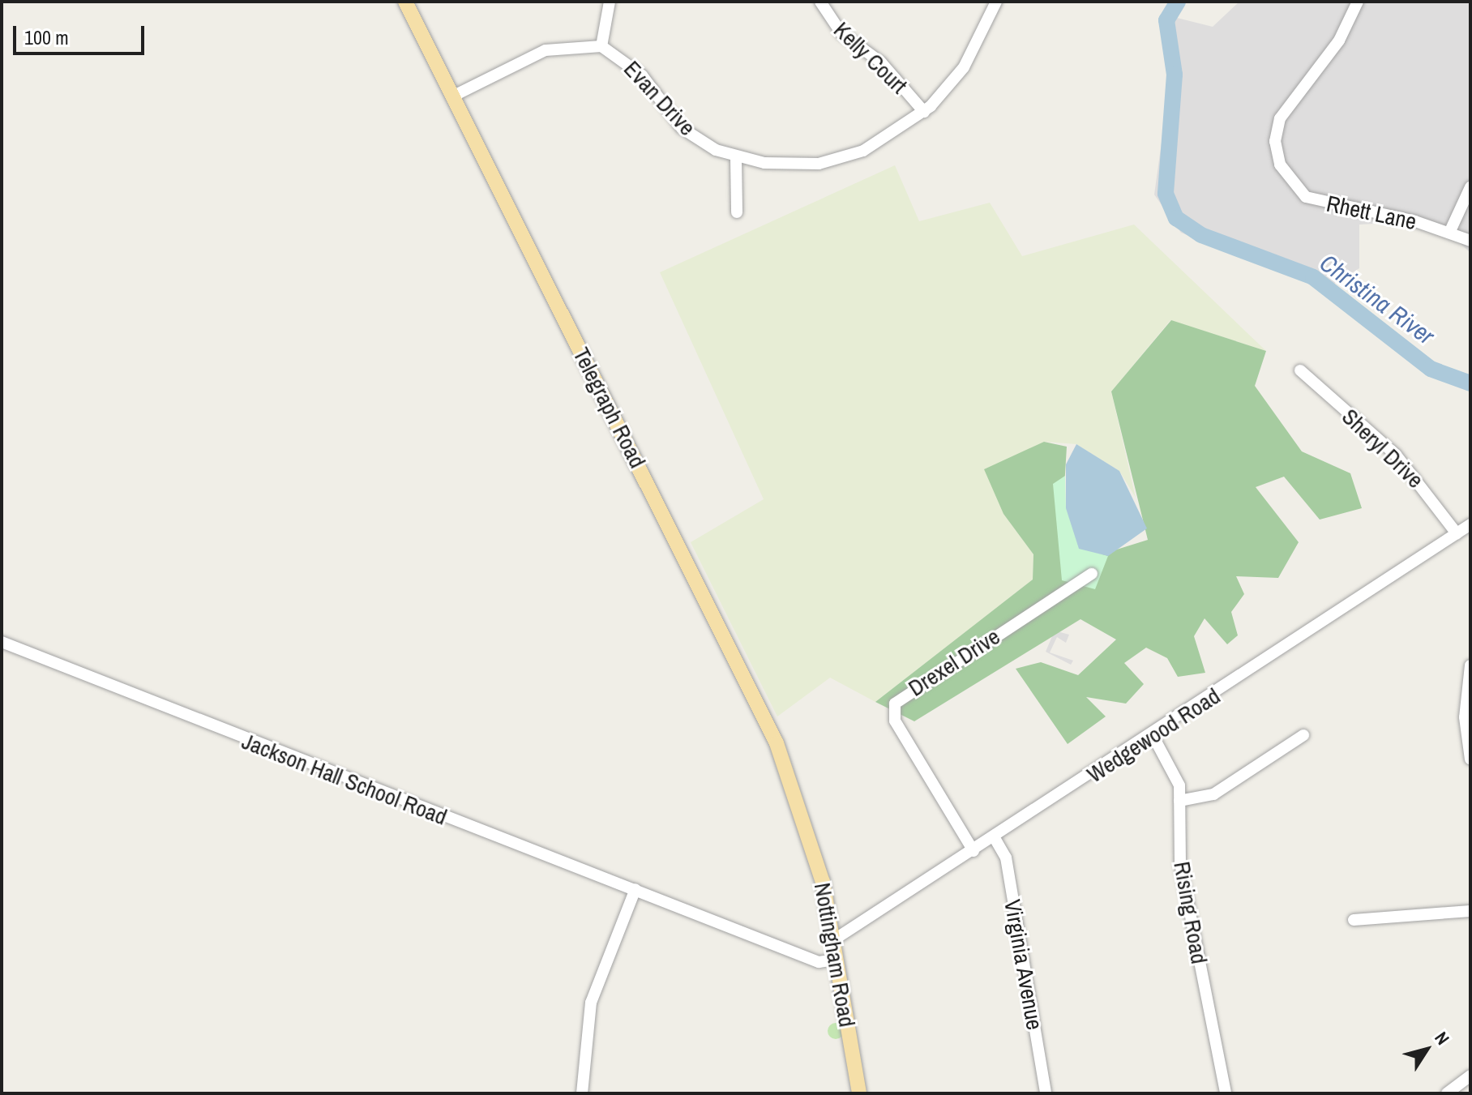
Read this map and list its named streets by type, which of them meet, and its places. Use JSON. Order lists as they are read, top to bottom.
{
  "streets": {
    "main road": ["Telegraph Road", "Nottingham Road"],
    "street": [
      "Kelly Court",
      "Evan Drive",
      "Rhett Lane",
      "Sheryl Drive",
      "Drexel Drive",
      "Wedgewood Road",
      "Jackson Hall School Road",
      "Rising Road",
      "Virginia Avenue"
    ]
  },
  "crossings": [
    ["Kelly Court", "Evan Drive"],
    ["Evan Drive", "Telegraph Road"],
    ["Telegraph Road", "Nottingham Road"],
    ["Sheryl Drive", "Wedgewood Road"],
    ["Drexel Drive", "Wedgewood Road"],
    ["Wedgewood Road", "Rising Road"],
    ["Wedgewood Road", "Nottingham Road"],
    ["Wedgewood Road", "Virginia Avenue"],
    ["Jackson Hall School Road", "Nottingham Road"]
  ],
  "water": ["Christina River"],
  "scale_bar": "100 m",
  "north": "top right"
}
